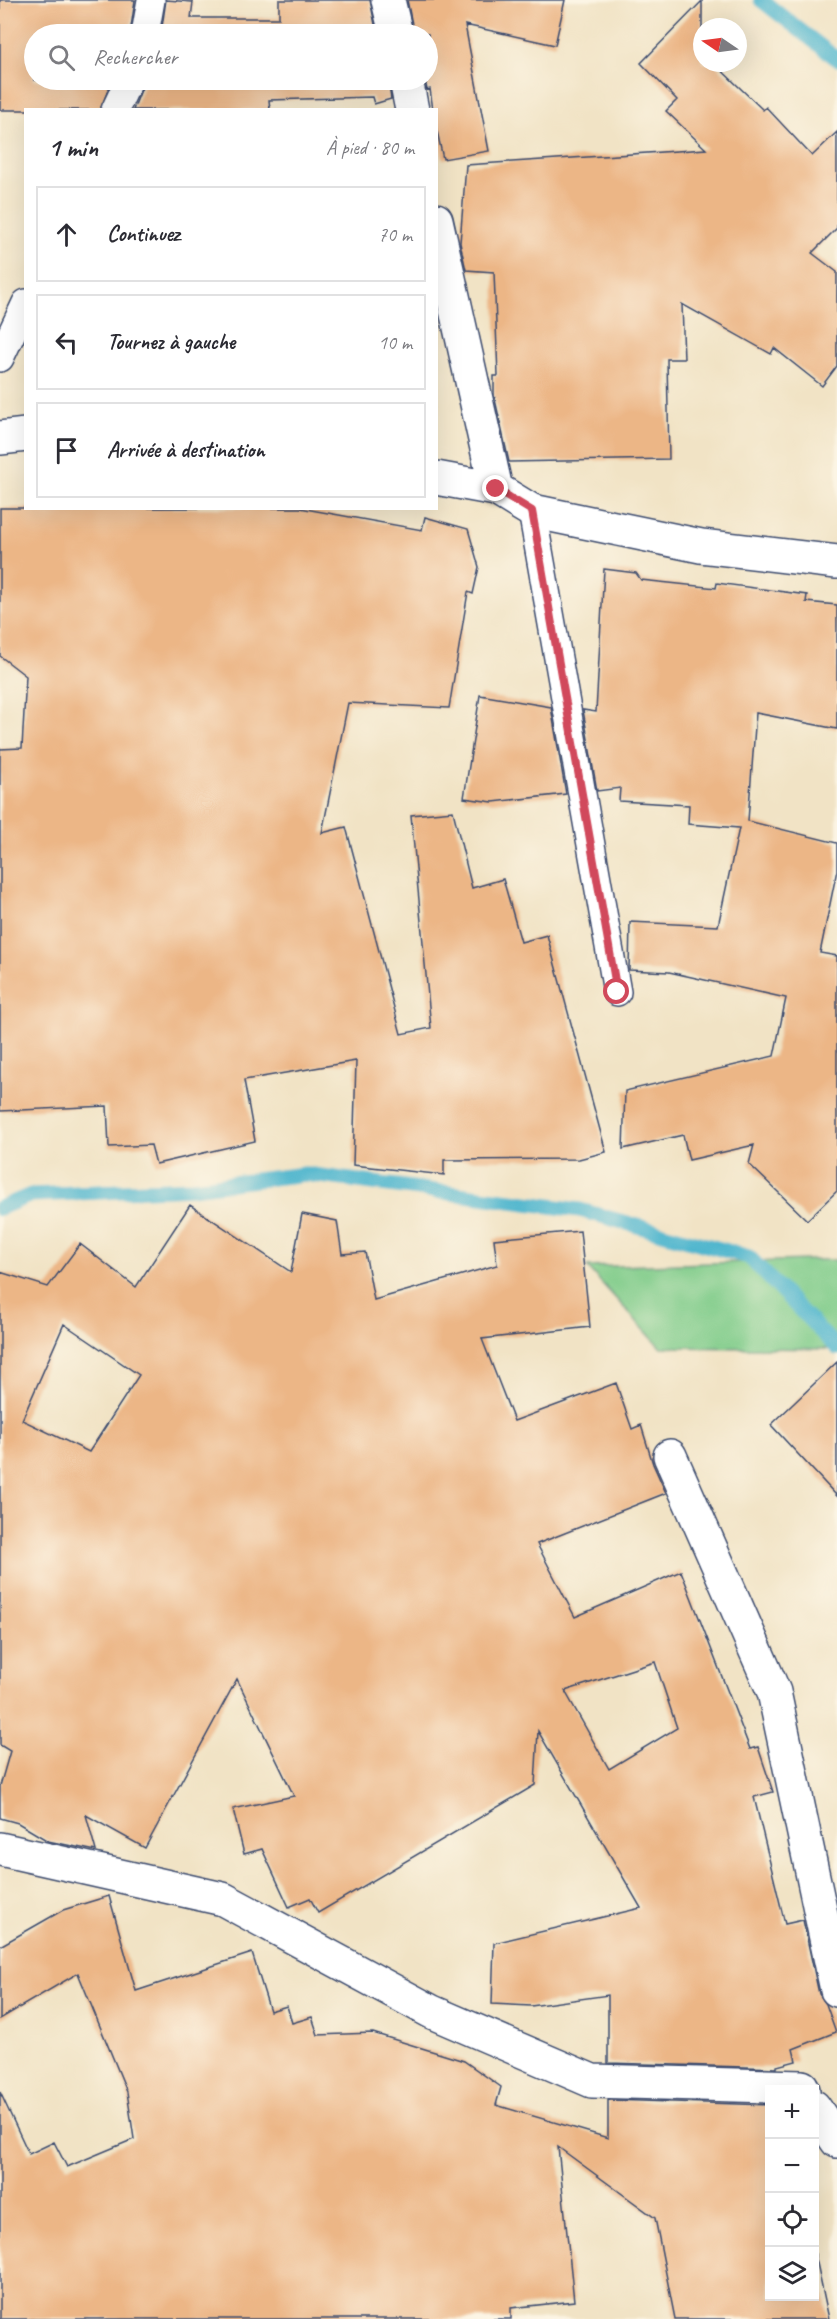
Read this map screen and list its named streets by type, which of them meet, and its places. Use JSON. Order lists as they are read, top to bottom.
{
  "north": "left",
  "page": {
    "search": "Rechercher",
    "heading": ["1 min", "À pied · 80 m"],
    "list": [
      ["Continuez", "70 m"],
      ["Tournez à gauche", "10 m"],
      "Arrivée à destination"
    ],
    "map_buttons": ["+", "−"]
  }
}
